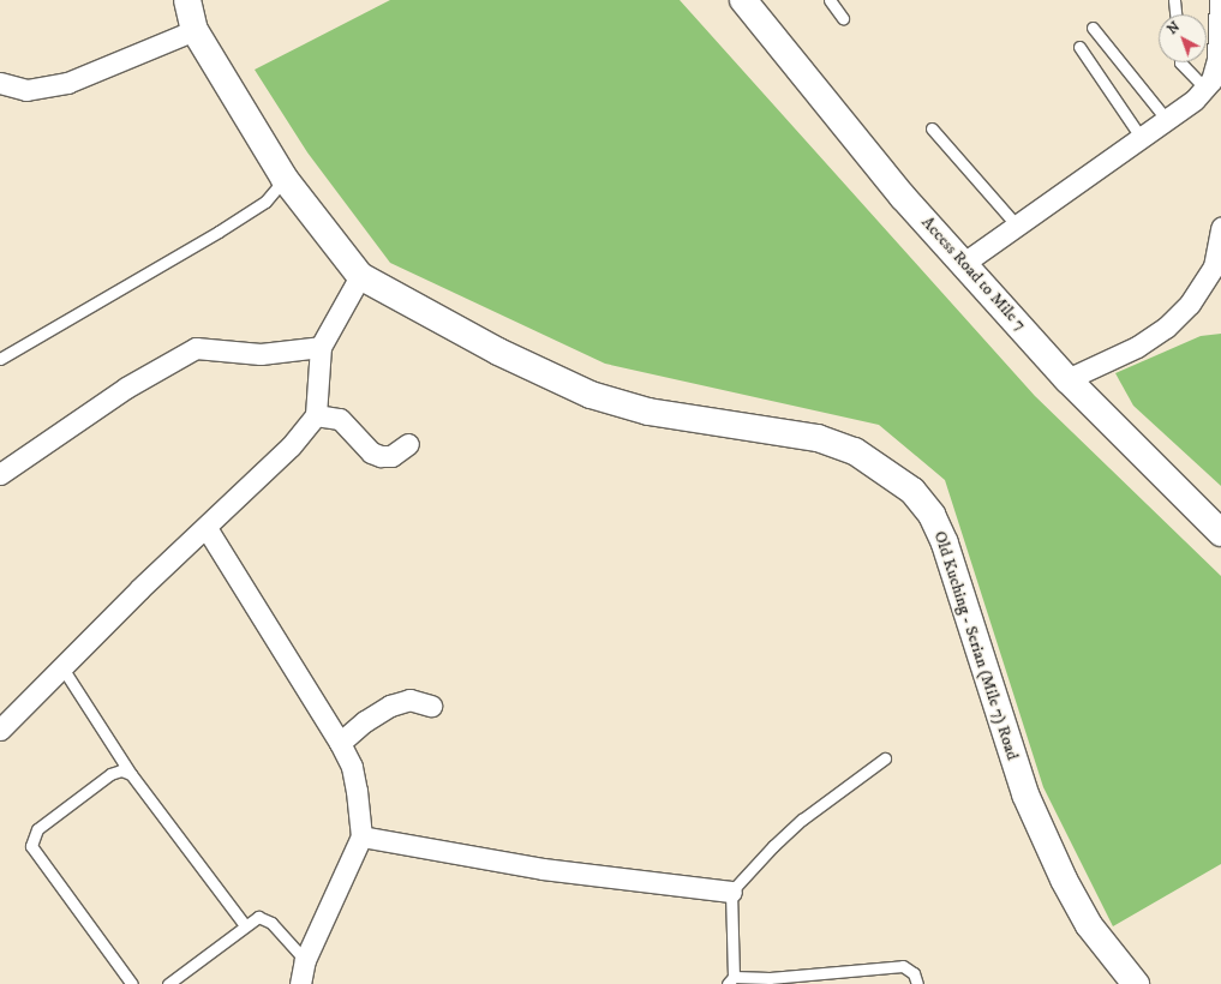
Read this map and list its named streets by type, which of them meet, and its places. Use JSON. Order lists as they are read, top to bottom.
{
  "streets": {
    "street": ["Access Road to Mile 7", "Old Kuching - Serian (Mile 7) Road"]
  },
  "north": "top left"
}
